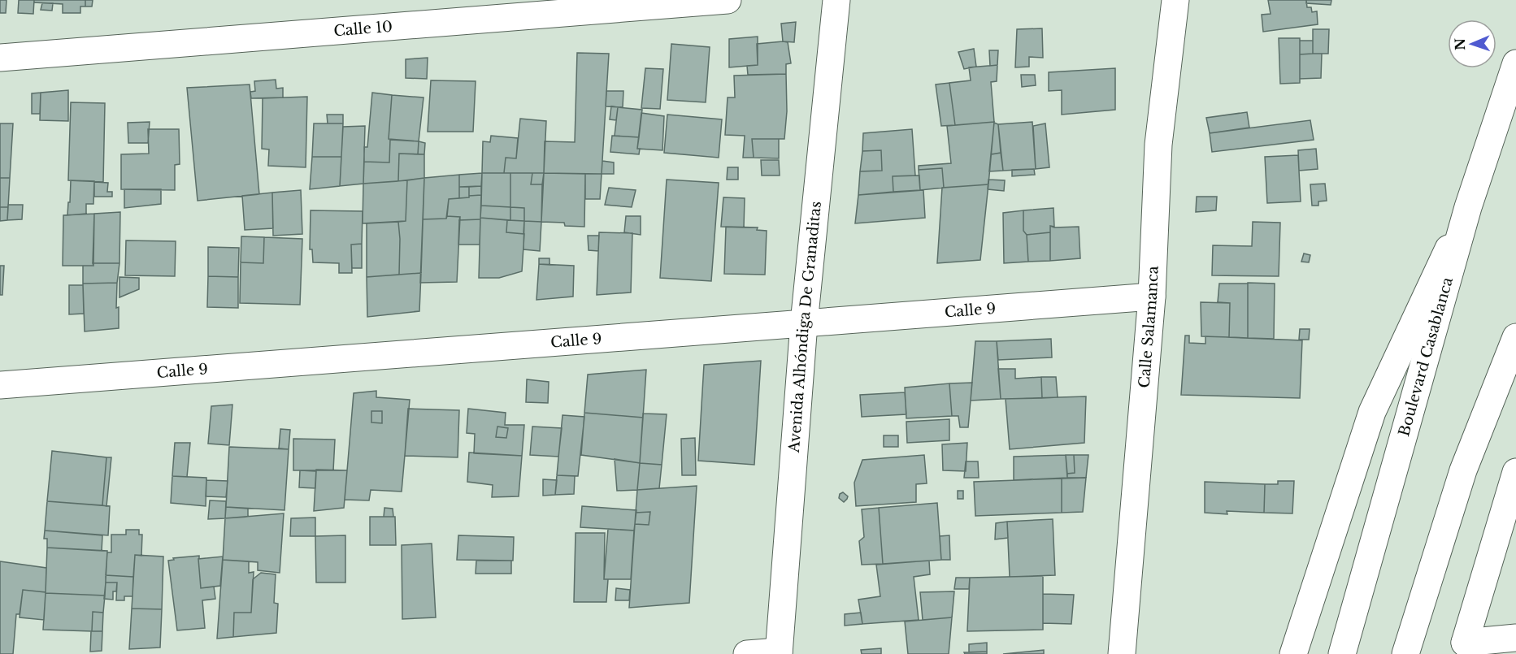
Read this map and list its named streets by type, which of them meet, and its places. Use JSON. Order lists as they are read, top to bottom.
{
  "streets": {
    "street": [
      "Calle 10",
      "Calle 9",
      "Avenida Alhóndiga De Granaditas",
      "Calle Salamanca",
      "Boulevard Casablanca"
    ]
  },
  "crossings": [
    ["Calle 9", "Avenida Alhóndiga De Granaditas"],
    ["Calle 9", "Calle Salamanca"]
  ],
  "north": "left"
}
